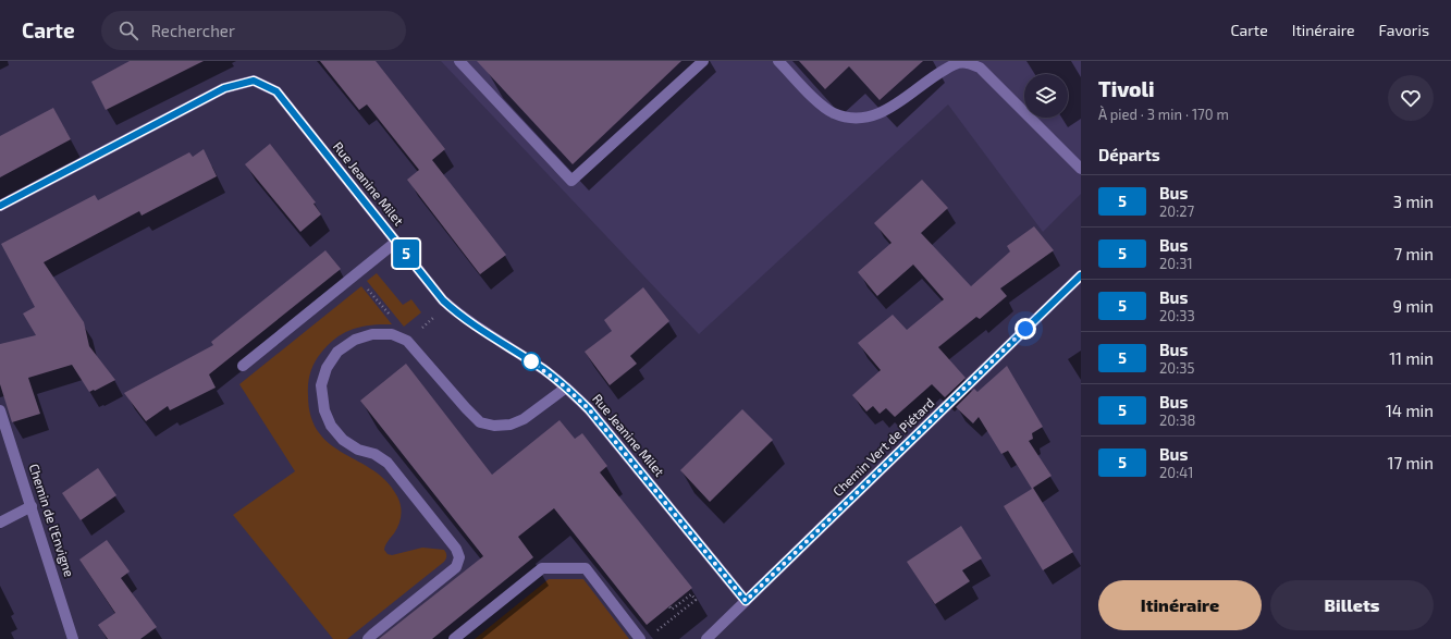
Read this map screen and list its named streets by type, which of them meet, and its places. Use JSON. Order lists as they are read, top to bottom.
{
  "streets": {
    "street": ["Rue Jeanine Milet", "Chemin Vert de Piétard", "Chemin de l'Envigne"]
  },
  "crossings": [
    ["Rue Jeanine Milet", "Chemin Vert de Piétard"]
  ],
  "lines": ["bus line 5"],
  "page": {
    "header": "Carte",
    "search": "Rechercher",
    "nav": ["Carte", "Itinéraire", "Favoris"],
    "on_map": "5",
    "heading": [
      ["Tivoli", "À pied · 3 min · 170 m"],
      "Départs"
    ],
    "list": [
      {
        "mark": "5",
        "name": "Bus",
        "note": "20:27",
        "value": "3 min"
      },
      {
        "mark": "5",
        "name": "Bus",
        "note": "20:31",
        "value": "7 min"
      },
      {
        "mark": "5",
        "name": "Bus",
        "note": "20:33",
        "value": "9 min"
      },
      {
        "mark": "5",
        "name": "Bus",
        "note": "20:35",
        "value": "11 min"
      },
      {
        "mark": "5",
        "name": "Bus",
        "note": "20:38",
        "value": "14 min"
      },
      {
        "mark": "5",
        "name": "Bus",
        "note": "20:41",
        "value": "17 min"
      }
    ],
    "buttons": ["Itinéraire", "Billets"]
  }
}
